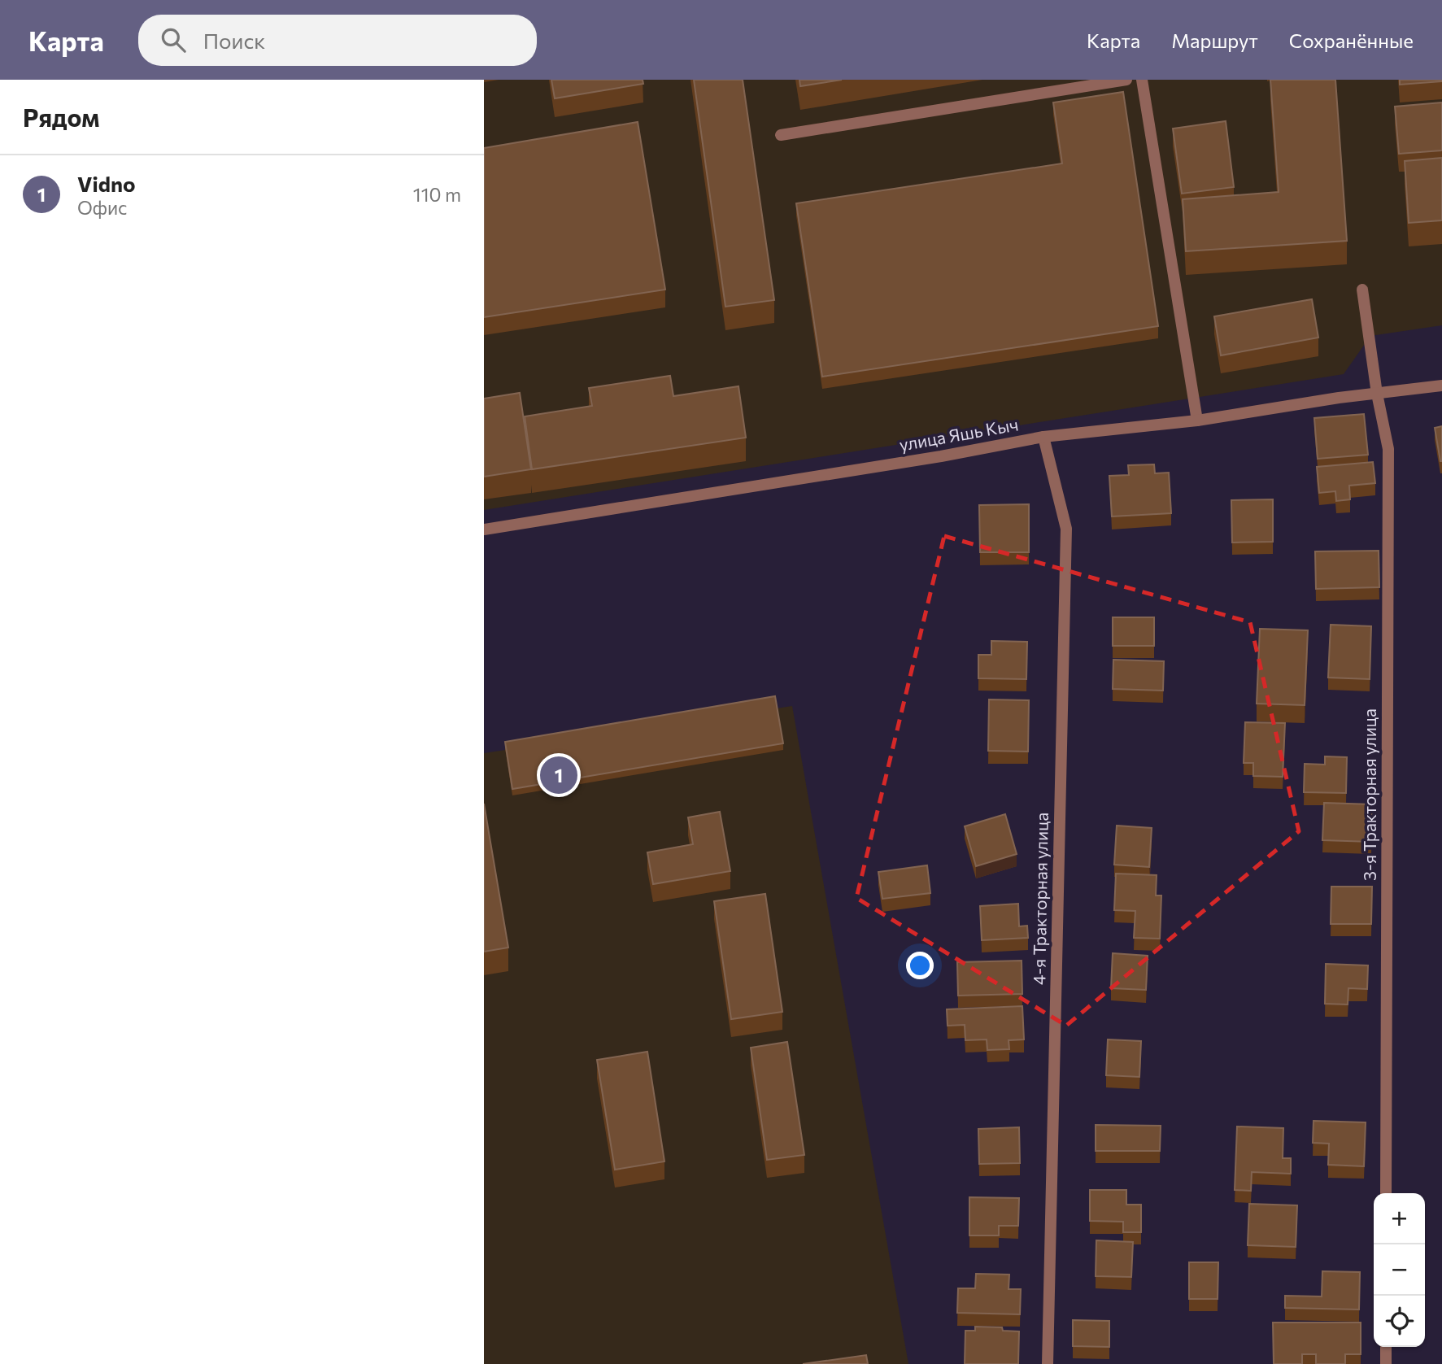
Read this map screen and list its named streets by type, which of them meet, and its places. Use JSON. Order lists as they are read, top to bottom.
{
  "streets": {
    "street": ["улица Яшь Кыч", "3-я Тракторная улица", "4-я Тракторная улица"]
  },
  "crossings": [
    ["улица Яшь Кыч", "3-я Тракторная улица"],
    ["улица Яшь Кыч", "4-я Тракторная улица"]
  ],
  "page": {
    "header": "Карта",
    "search": "Поиск",
    "nav": ["Карта", "Маршрут", "Сохранённые"],
    "heading": "Рядом",
    "list": [
      {
        "mark": "1",
        "name": "Vidno",
        "note": "Офис",
        "value": "110 m"
      }
    ],
    "pins": "1",
    "map_buttons": ["+", "−"]
  }
}
